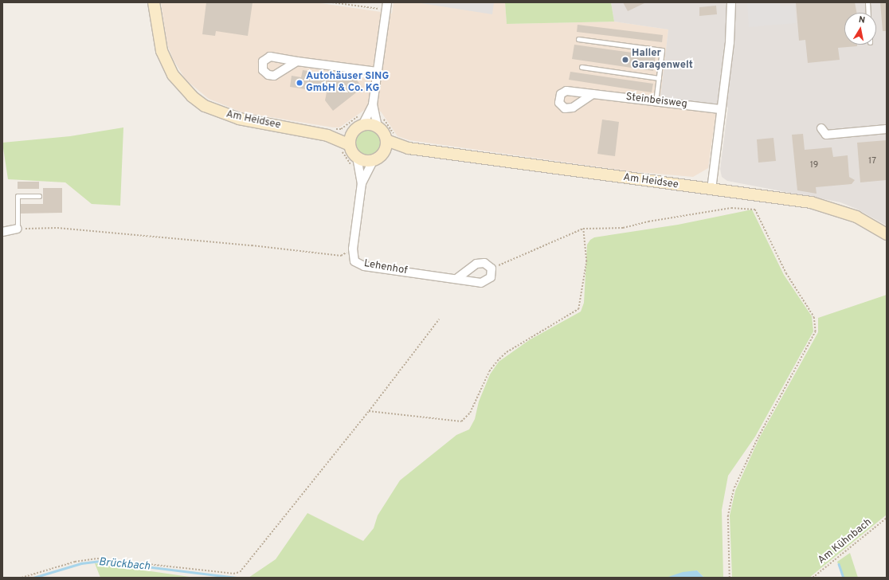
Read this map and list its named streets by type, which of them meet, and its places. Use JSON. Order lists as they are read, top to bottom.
{
  "streets": {
    "main road": ["Am Heidsee"],
    "street": ["Steinbeisweg", "Lehenhof"],
    "path": ["Am Kühnbach"]
  },
  "crossings": [
    ["Am Heidsee", "Lehenhof"]
  ],
  "water": ["Brückbach"],
  "places": ["Haller Garagenwelt", "Autohäuser SING GmbH & Co. KG"],
  "house_numbers": ["17", "19"],
  "north": "top"
}
